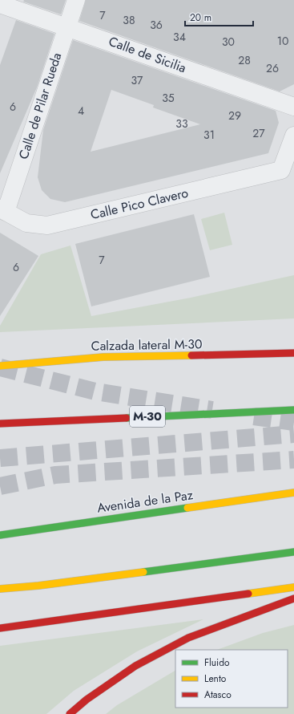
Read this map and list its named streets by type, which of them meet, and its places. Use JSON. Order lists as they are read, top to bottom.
{
  "streets": {
    "highway": ["Calzada lateral M-30", "M-30", "Avenida de la Paz"],
    "street": ["Calle de Sicilia", "Calle de Pilar Rueda", "Calle Pico Clavero"]
  },
  "crossings": [
    ["Calle de Sicilia", "Calle de Pilar Rueda"],
    ["Calle de Pilar Rueda", "Calle Pico Clavero"]
  ],
  "house_numbers": [
    "7",
    "38",
    "36",
    "34",
    "10",
    "30",
    "28",
    "26",
    "37",
    "35",
    "6",
    "4",
    "29",
    "33",
    "27",
    "31",
    "7",
    "6"
  ],
  "legend": ["Fluido", "Lento", "Atasco"],
  "scale_bar": "20 m"
}
